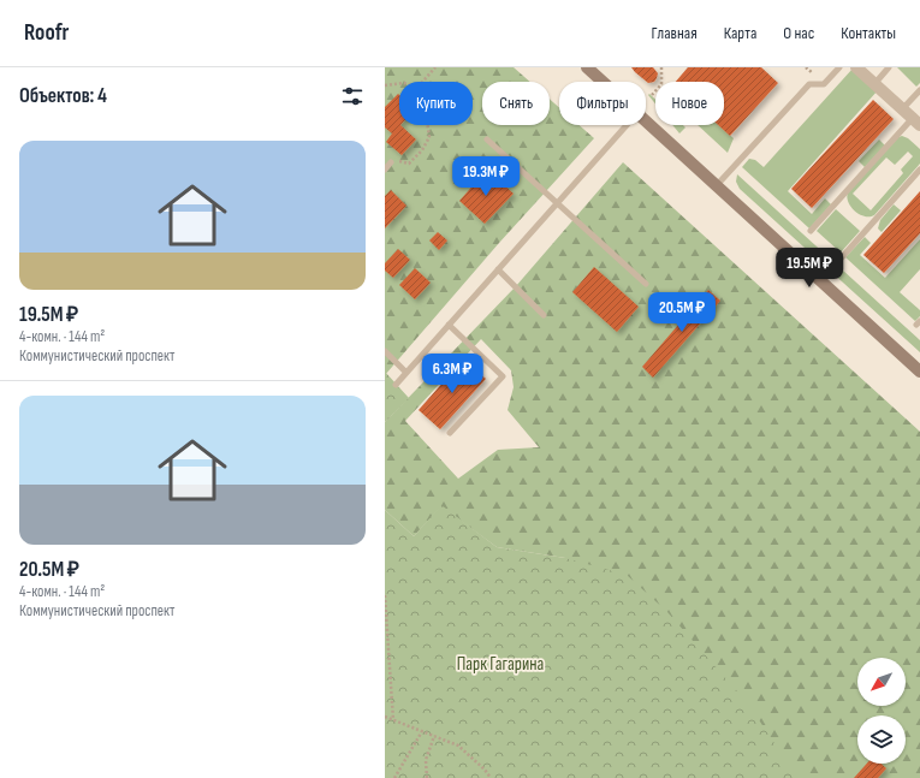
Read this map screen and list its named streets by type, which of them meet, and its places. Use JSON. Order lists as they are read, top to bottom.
{
  "parks": ["Парк Гагарина"],
  "north": "bottom left",
  "page": {
    "header": "Roofr",
    "nav": [
      "Главная",
      "Карта",
      "О нас",
      "Контакты"
    ],
    "heading": "Объектов: 4",
    "chip": [
      "Купить",
      "Снять",
      "Фильтры",
      "Новое"
    ],
    "list": [
      {
        "name": "19.5M ₽",
        "note": "4-комн. · 144 m² · Коммунистический проспект"
      },
      {
        "name": "20.5M ₽",
        "note": "4-комн. · 144 m² · Коммунистический проспект"
      }
    ],
    "price": [
      "19.3M ₽",
      "19.5M ₽",
      "20.5M ₽",
      "6.3M ₽"
    ]
  }
}
